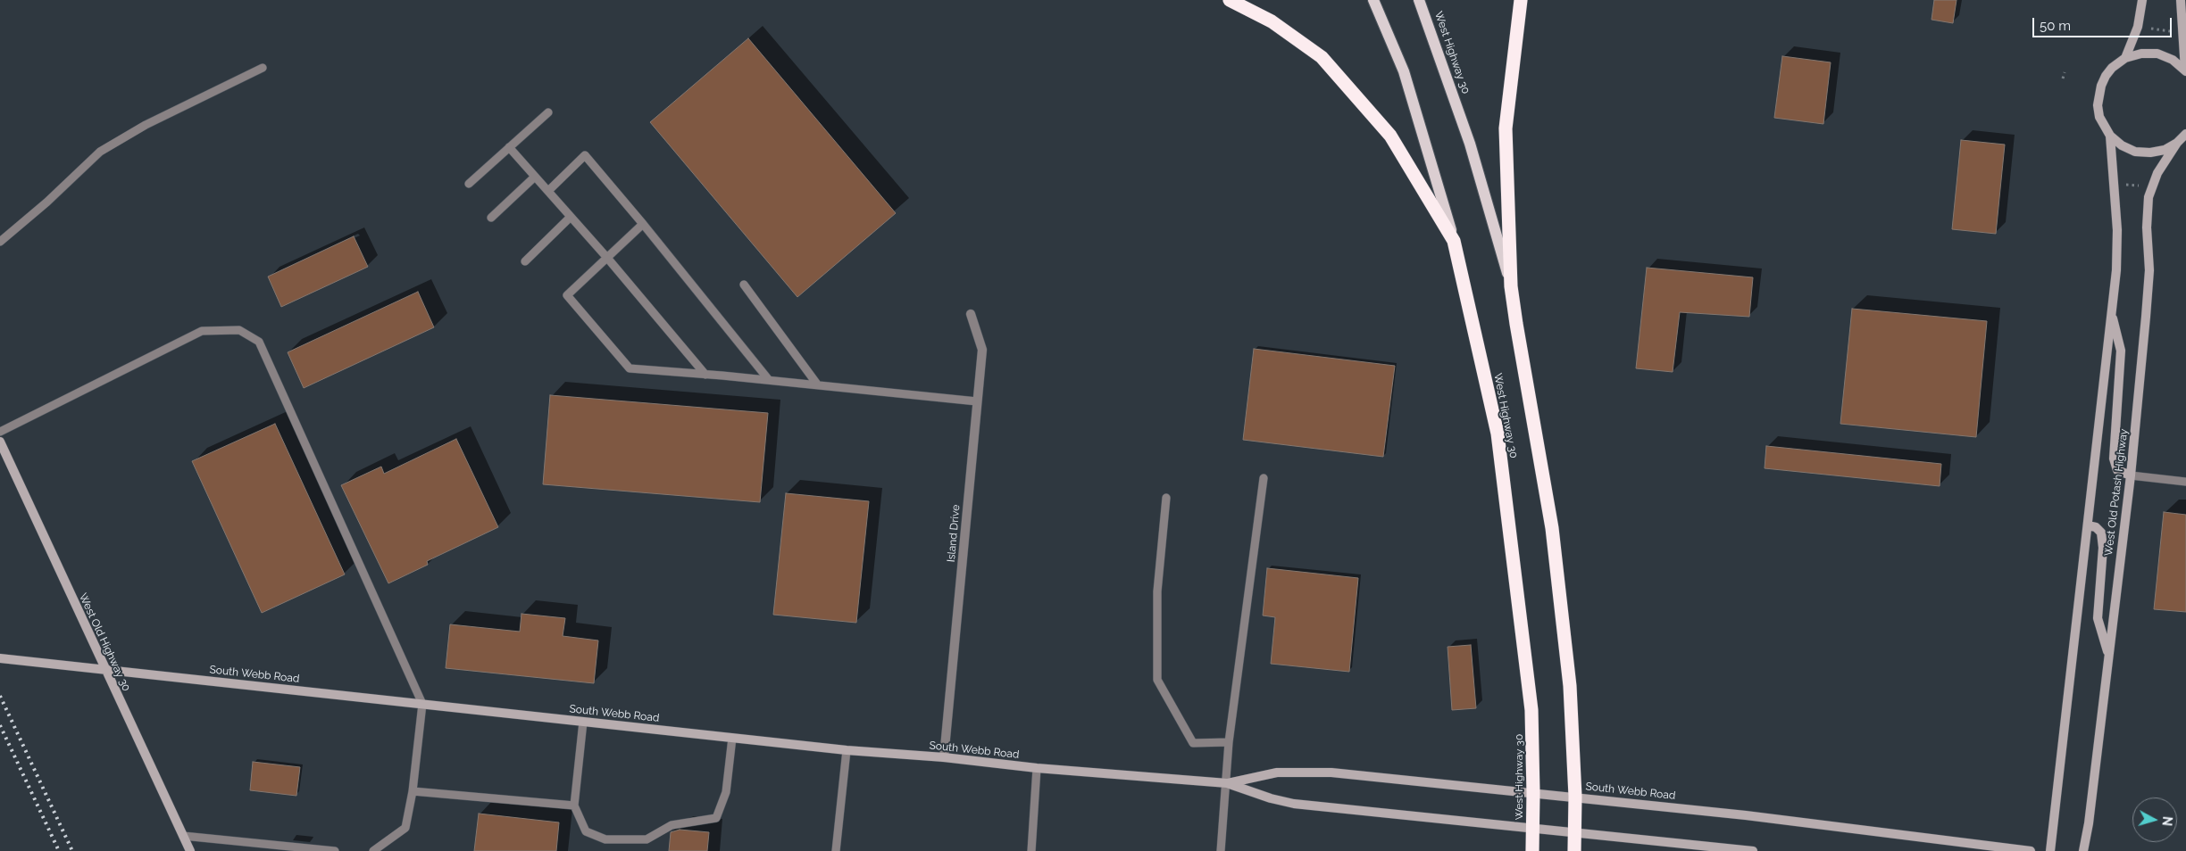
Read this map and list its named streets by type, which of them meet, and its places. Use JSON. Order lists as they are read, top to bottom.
{
  "streets": {
    "highway": ["West Highway 30"],
    "street": [
      "West Old Potash Highway",
      "Island Drive",
      "West Old Highway 30",
      "South Webb Road"
    ]
  },
  "crossings": [
    ["West Highway 30", "South Webb Road"],
    ["Island Drive", "South Webb Road"],
    ["West Old Highway 30", "South Webb Road"]
  ],
  "scale_bar": "50 m",
  "north": "right"
}
